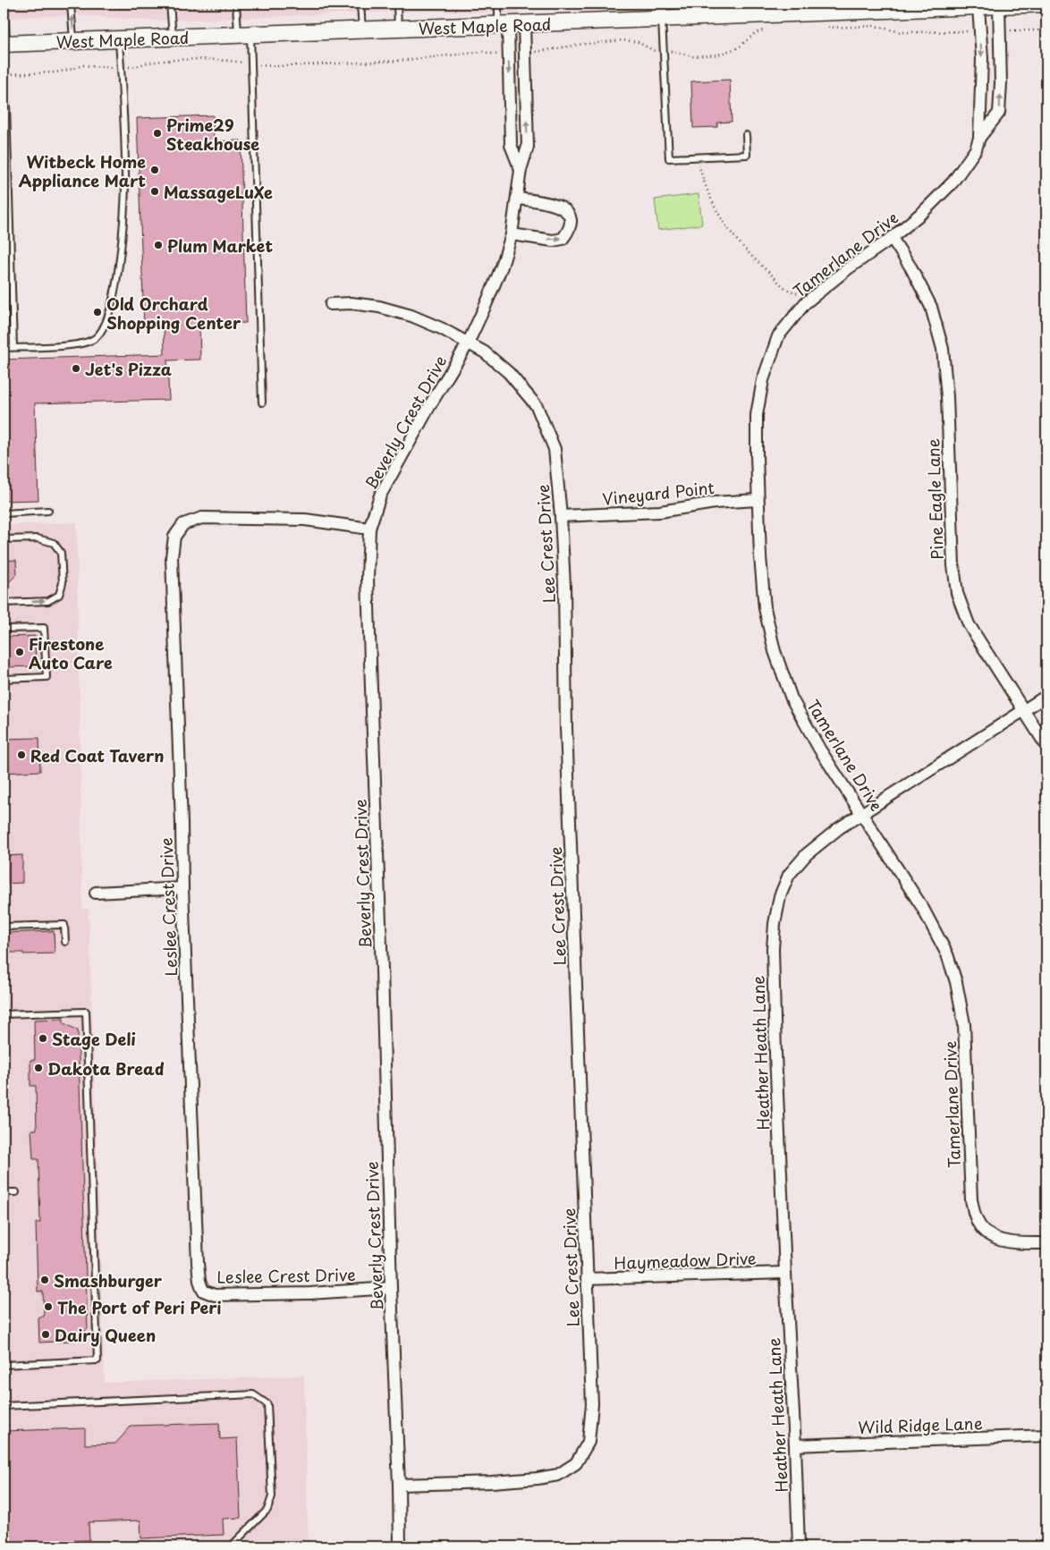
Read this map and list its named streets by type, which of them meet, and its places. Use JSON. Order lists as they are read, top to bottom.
{
  "streets": {
    "main road": ["West Maple Road"],
    "street": [
      "Tamerlane Drive",
      "Beverly Crest Drive",
      "Vineyard Point",
      "Pine Eagle Lane",
      "Lee Crest Drive",
      "Leslee Crest Drive",
      "Heather Heath Lane",
      "Haymeadow Drive",
      "Wild Ridge Lane"
    ]
  },
  "crossings": [
    ["West Maple Road", "Tamerlane Drive"],
    ["West Maple Road", "Beverly Crest Drive"],
    ["Tamerlane Drive", "Vineyard Point"],
    ["Tamerlane Drive", "Pine Eagle Lane"],
    ["Tamerlane Drive", "Heather Heath Lane"],
    ["Beverly Crest Drive", "Lee Crest Drive"],
    ["Beverly Crest Drive", "Leslee Crest Drive"],
    ["Vineyard Point", "Lee Crest Drive"],
    ["Pine Eagle Lane", "Heather Heath Lane"],
    ["Lee Crest Drive", "Haymeadow Drive"],
    ["Heather Heath Lane", "Haymeadow Drive"],
    ["Heather Heath Lane", "Wild Ridge Lane"]
  ],
  "places": [
    "Prime29 Steakhouse",
    "Witbeck Home Appliance Mart",
    "MassageLuXe",
    "Plum Market",
    "Old Orchard Shopping Center",
    "Jet's Pizza",
    "Firestone Auto Care",
    "Red Coat Tavern",
    "Stage Deli",
    "Dakota Bread",
    "Smashburger",
    "The Port of Peri Peri",
    "Dairy Queen"
  ]
}
